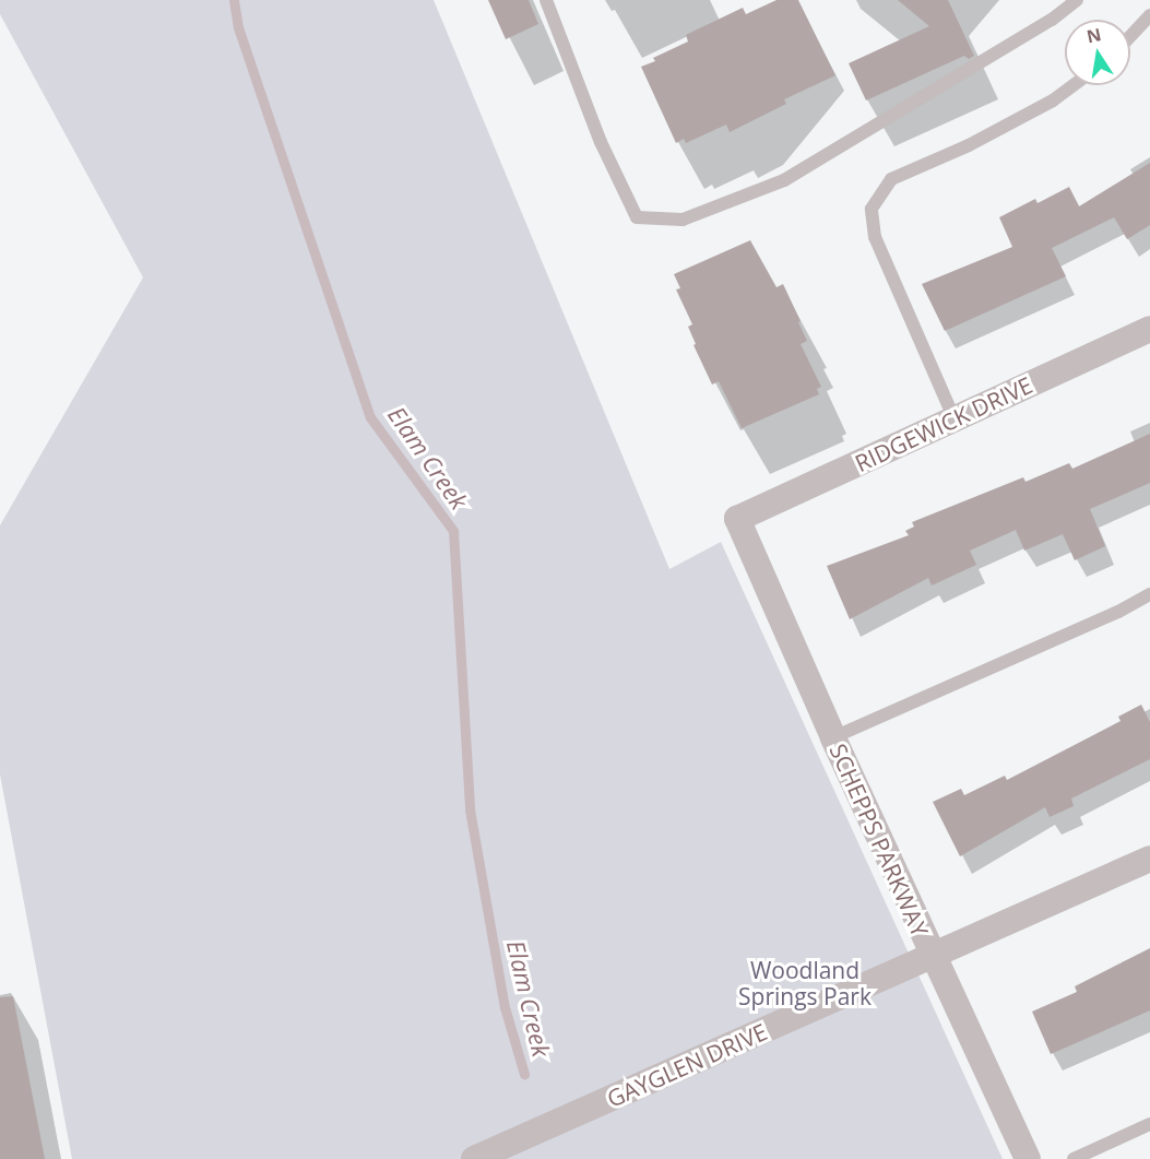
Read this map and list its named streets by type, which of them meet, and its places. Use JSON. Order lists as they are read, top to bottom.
{
  "streets": {
    "street": ["RIDGEWICK DRIVE", "SCHEPPS PARKWAY", "GAYGLEN DRIVE"]
  },
  "crossings": [
    ["RIDGEWICK DRIVE", "SCHEPPS PARKWAY"],
    ["SCHEPPS PARKWAY", "GAYGLEN DRIVE"]
  ],
  "water": ["Elam Creek"],
  "parks": ["Woodland Springs Park"],
  "north": "top"
}
